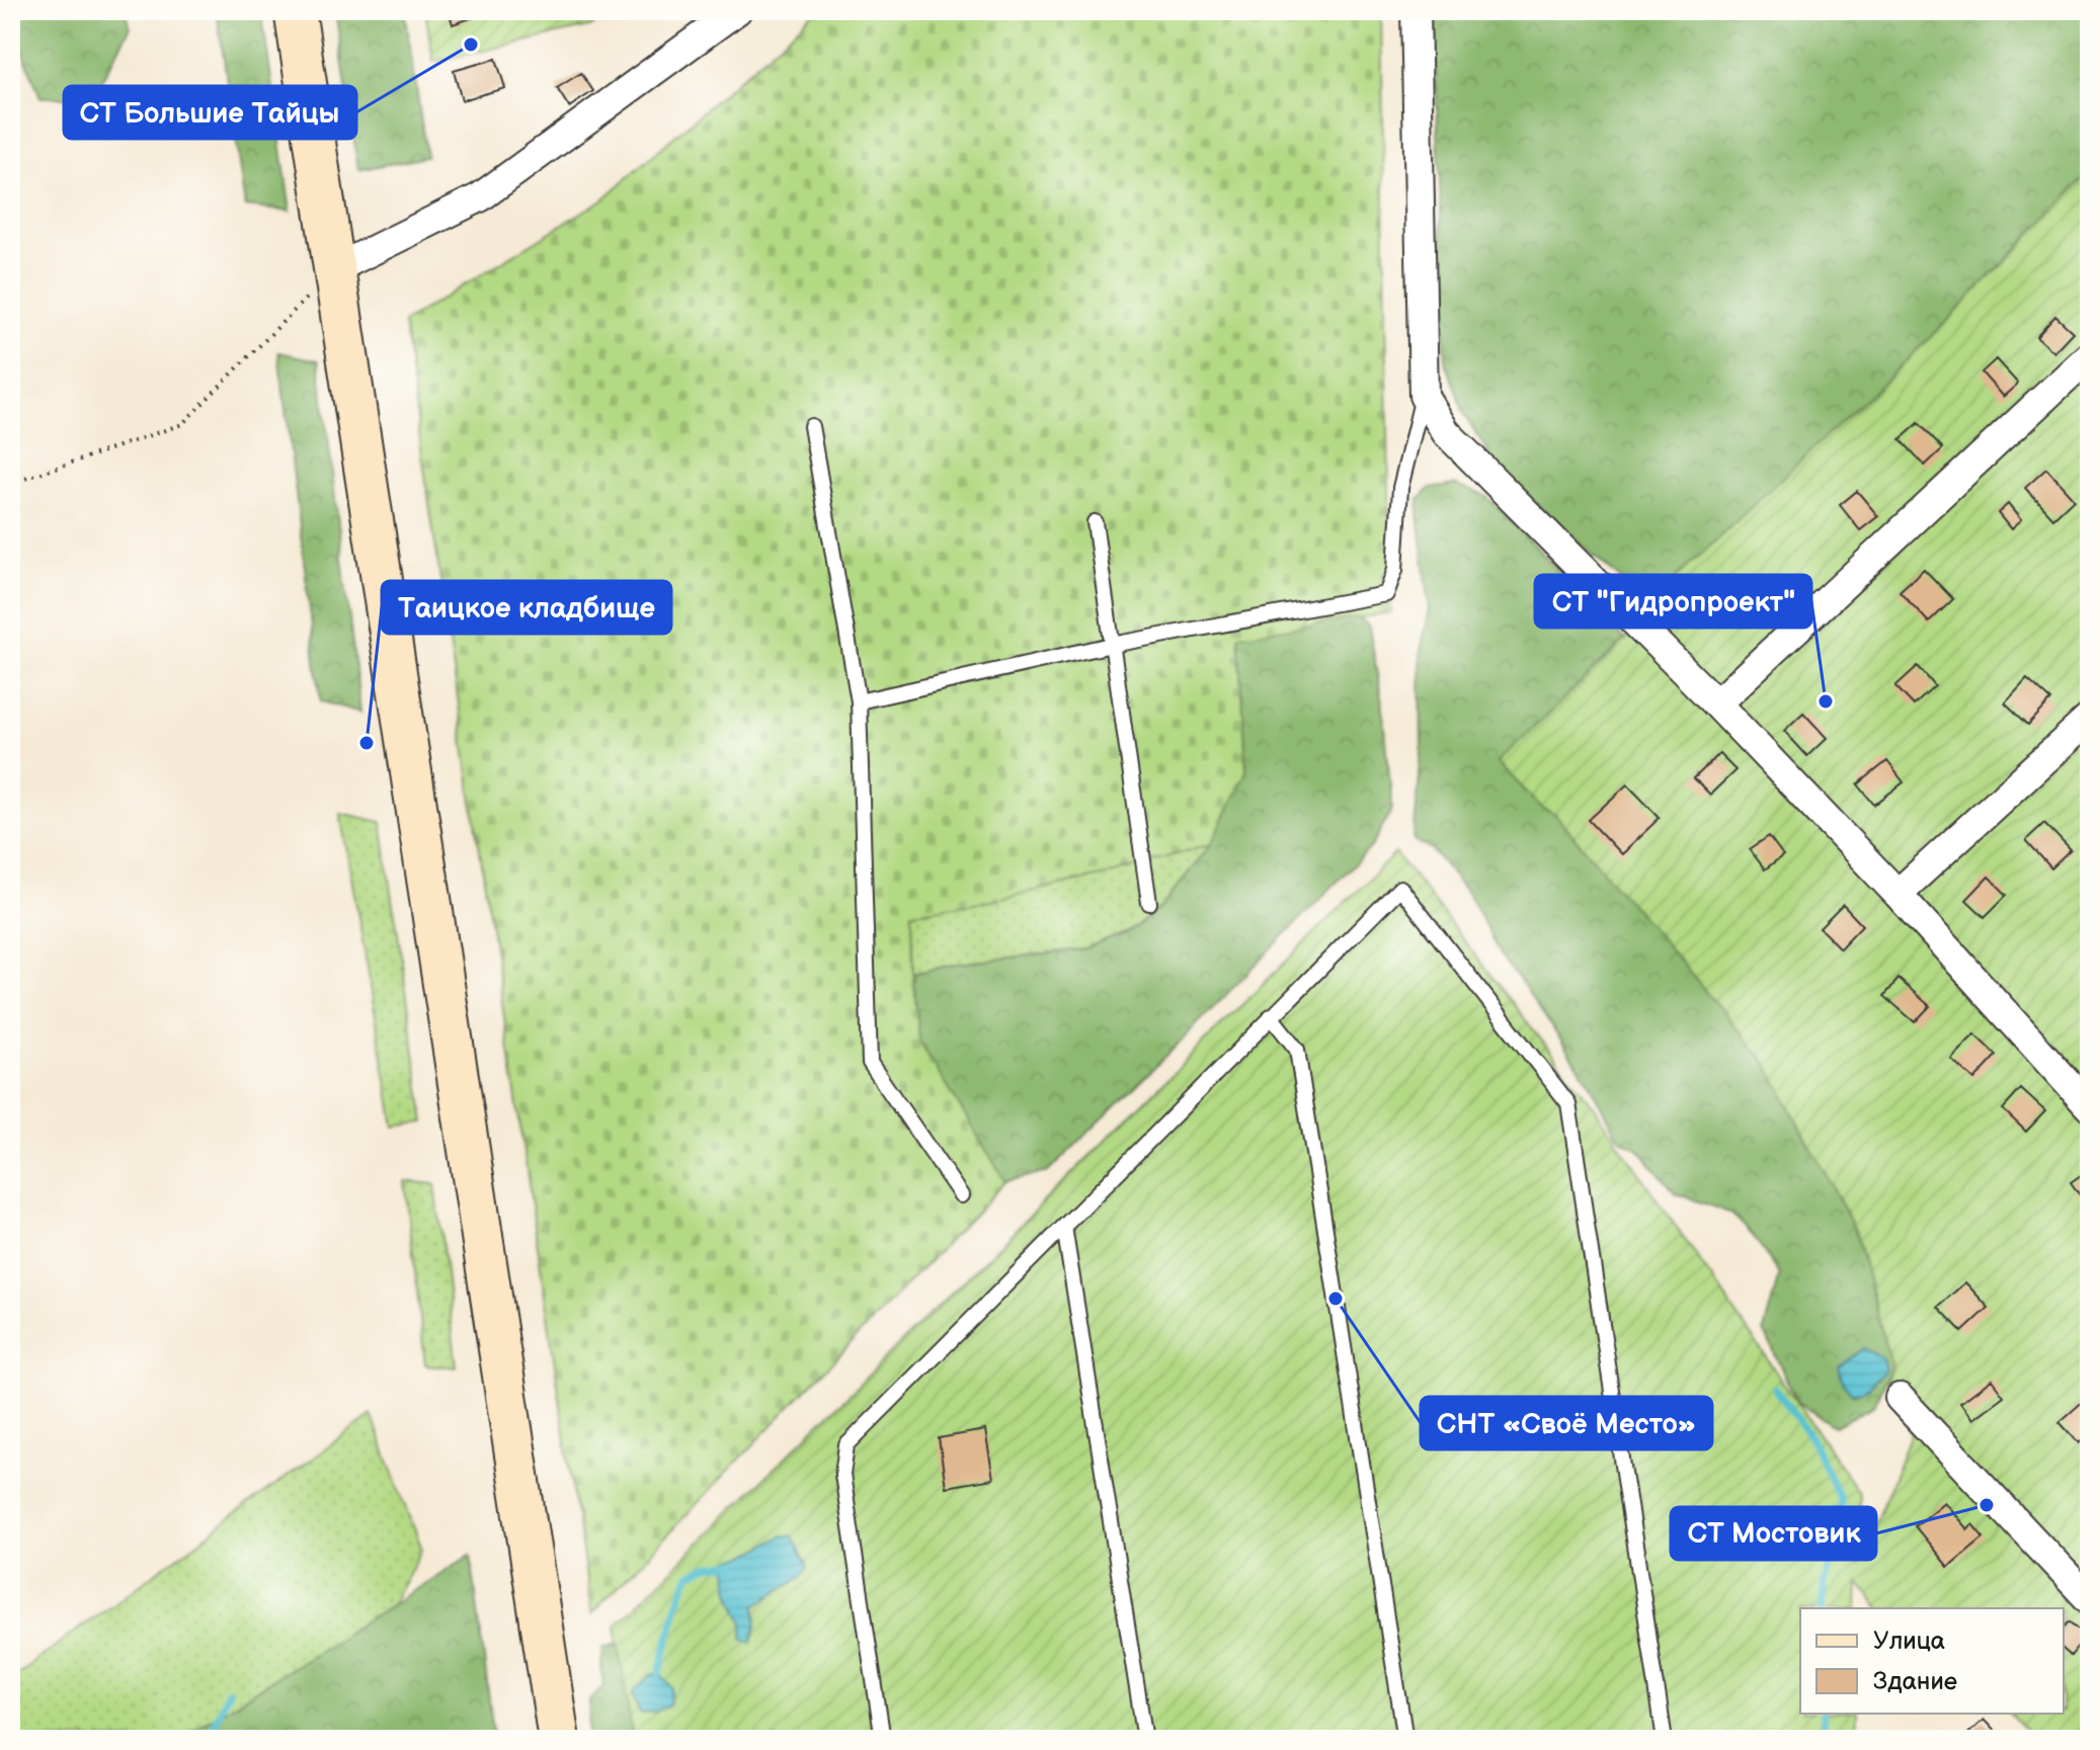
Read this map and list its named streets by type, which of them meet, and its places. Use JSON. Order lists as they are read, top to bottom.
{
  "places": [
    "СТ Большие Тайцы",
    "СТ \"Гидропроект\"",
    "Таицкое кладбище",
    "СНТ «Своё Место»",
    "СТ Мостовик"
  ],
  "legend": ["Улица", "Здание"]
}
